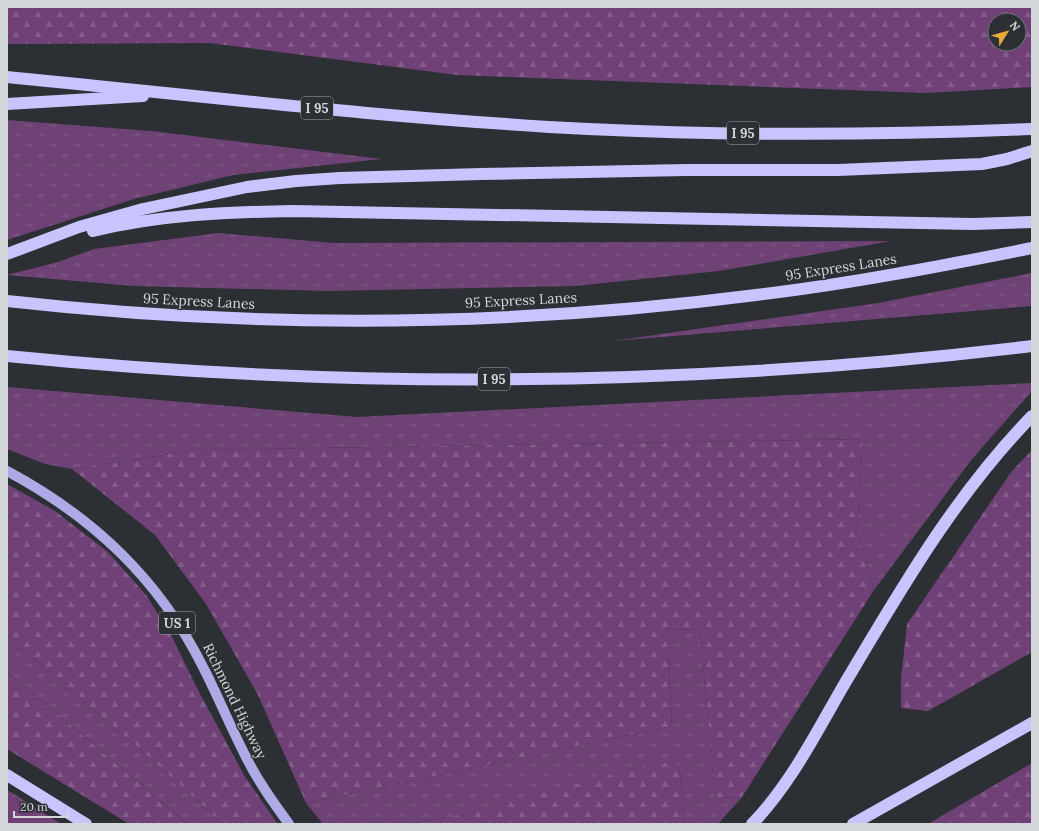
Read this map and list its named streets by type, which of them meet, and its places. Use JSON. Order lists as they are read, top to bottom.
{
  "streets": {
    "highway": ["I 95", "95 Express Lanes"],
    "main road": ["US 1", "Richmond Highway"]
  },
  "scale_bar": "20 m",
  "north": "top right"
}
